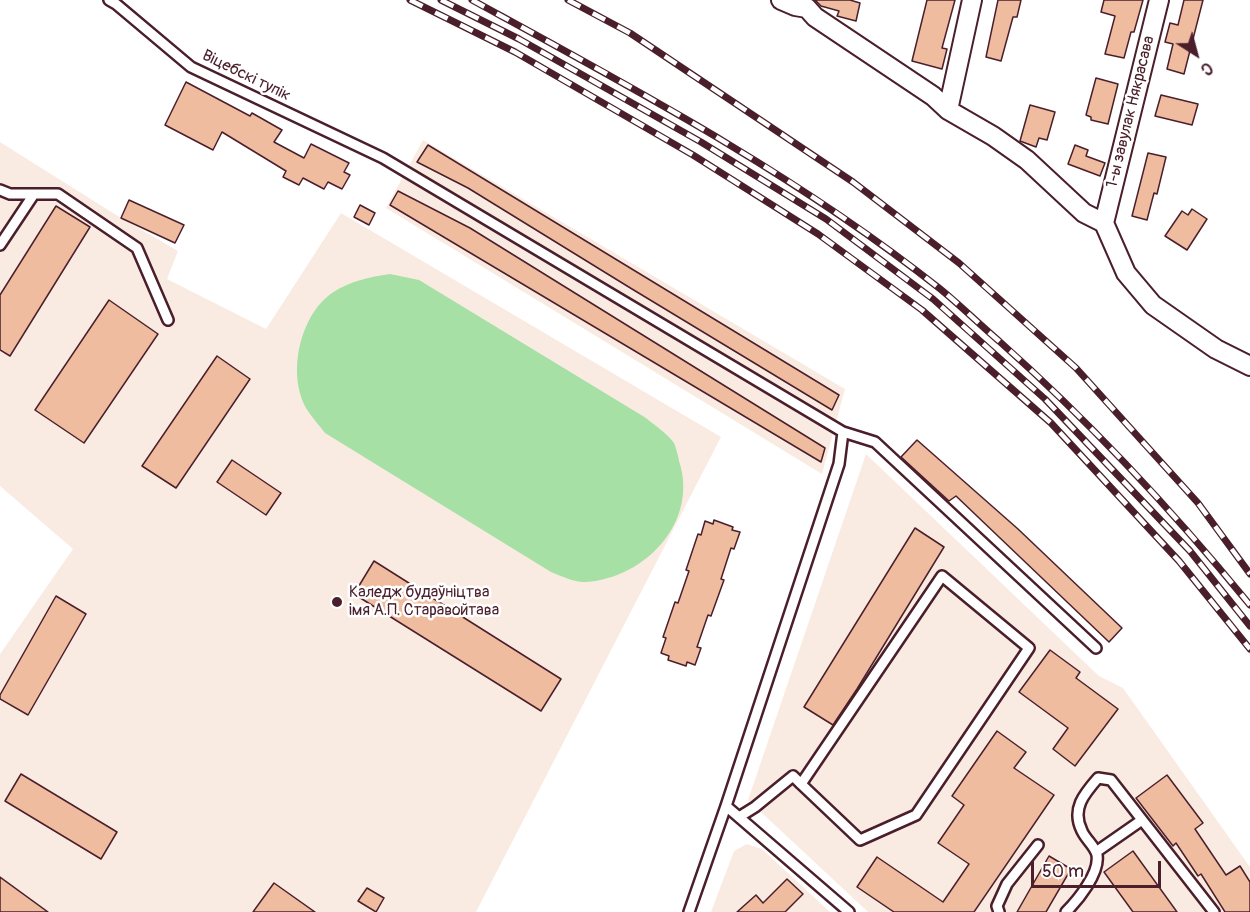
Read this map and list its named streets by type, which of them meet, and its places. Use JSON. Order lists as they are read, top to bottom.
{
  "streets": {
    "street": ["1-ы завулак Някрасава"],
    "lane": ["Віцебскі тупік"]
  },
  "places": ["Каледж будаўніцтва імя А.П. Старавойтава"],
  "scale_bar": "50 m",
  "north": "bottom right"
}
